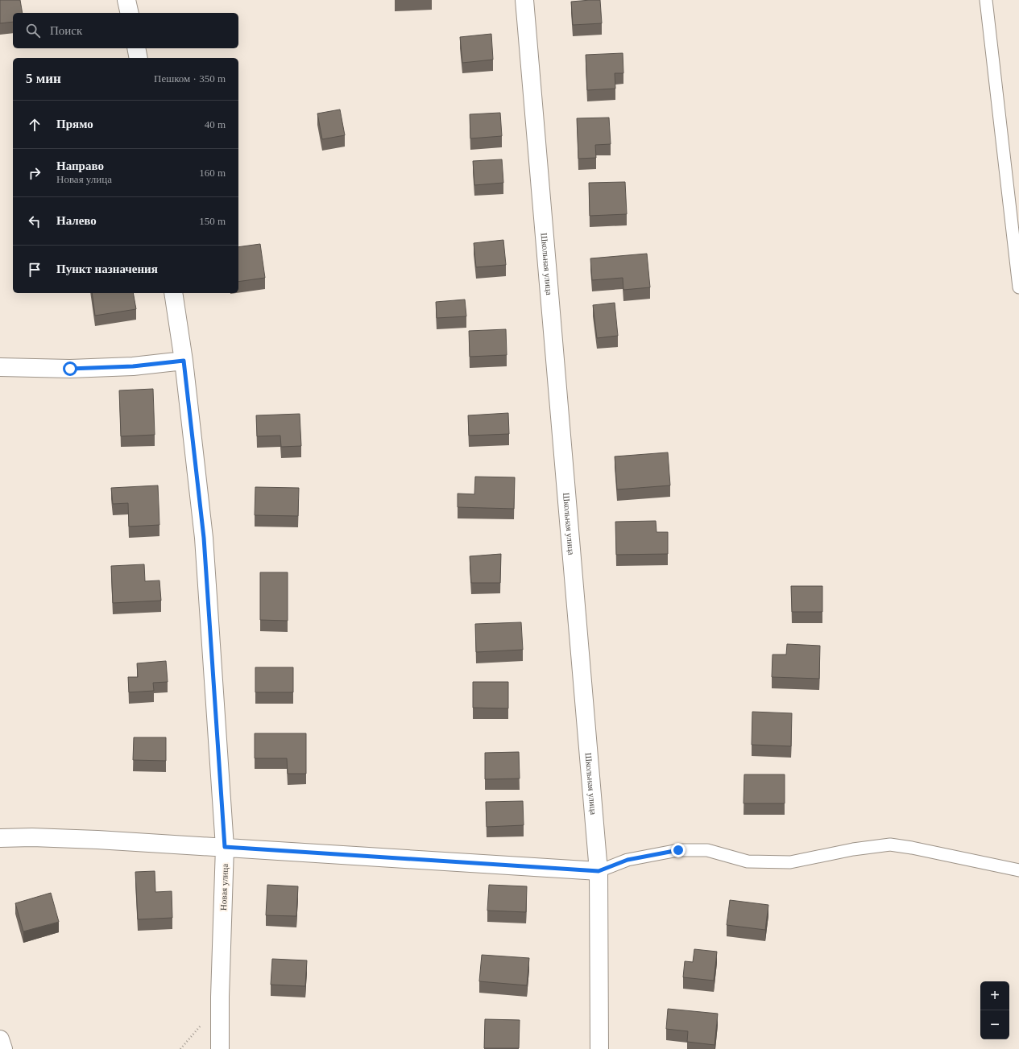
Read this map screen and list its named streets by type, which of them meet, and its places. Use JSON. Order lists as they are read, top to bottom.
{
  "streets": {
    "street": ["Школьная улица", "Новая улица"]
  },
  "page": {
    "search": "Поиск",
    "heading": ["5 мин", "Пешком · 350 m"],
    "list": [
      ["Прямо", "40 m"],
      ["Направо", "Новая улица", "160 m"],
      ["Налево", "150 m"],
      "Пункт назначения"
    ],
    "map_buttons": ["+", "−"]
  }
}
